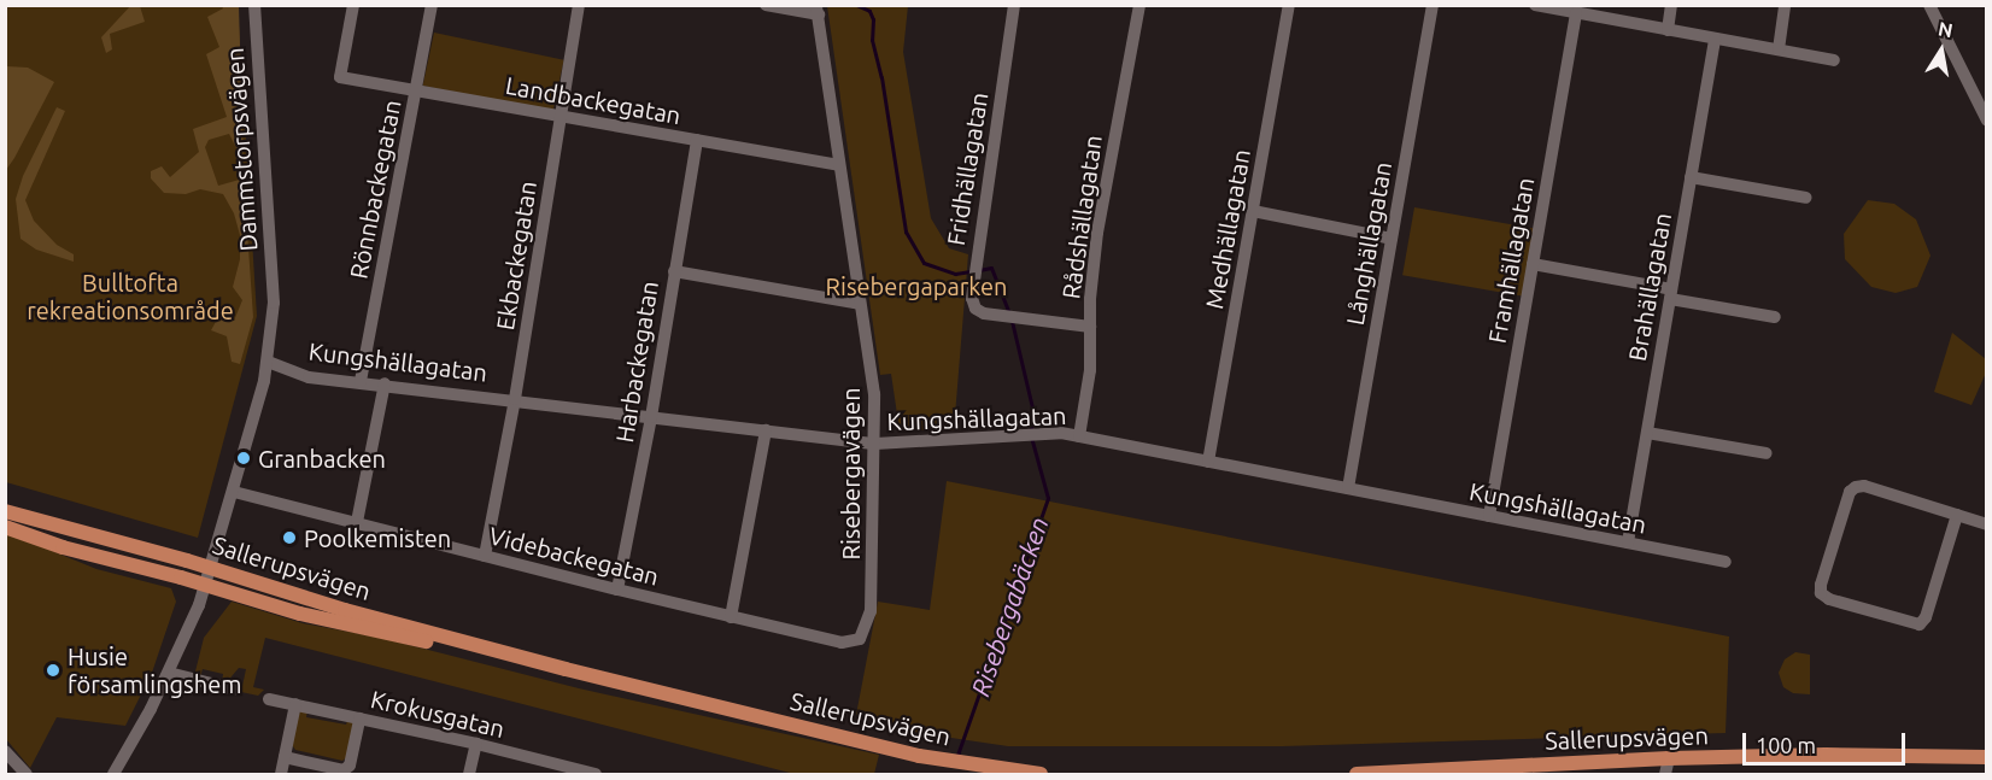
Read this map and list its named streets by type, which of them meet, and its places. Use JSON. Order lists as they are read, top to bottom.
{
  "streets": {
    "main road": ["Sallerupsvägen"],
    "street": [
      "Landbackegatan",
      "Dammstorpsvägen",
      "Fridhällagatan",
      "Rönnbackegatan",
      "Rådshällagatan",
      "Medhällagatan",
      "Långhällagatan",
      "Ekbackegatan",
      "Framhällagatan",
      "Brahällagatan",
      "Kungshällagatan",
      "Harbackegatan",
      "Risebergavägen",
      "Videbackegatan",
      "Krokusgatan"
    ]
  },
  "crossings": [
    ["Landbackegatan", "Rönnbackegatan"],
    ["Landbackegatan", "Ekbackegatan"],
    ["Landbackegatan", "Harbackegatan"],
    ["Landbackegatan", "Risebergavägen"],
    ["Dammstorpsvägen", "Kungshällagatan"],
    ["Dammstorpsvägen", "Videbackegatan"],
    ["Dammstorpsvägen", "Sallerupsvägen"],
    ["Fridhällagatan", "Rådshällagatan"],
    ["Rönnbackegatan", "Kungshällagatan"],
    ["Rådshällagatan", "Kungshällagatan"],
    ["Medhällagatan", "Kungshällagatan"],
    ["Långhällagatan", "Kungshällagatan"],
    ["Ekbackegatan", "Kungshällagatan"],
    ["Ekbackegatan", "Videbackegatan"],
    ["Framhällagatan", "Kungshällagatan"],
    ["Brahällagatan", "Kungshällagatan"],
    ["Kungshällagatan", "Harbackegatan"],
    ["Kungshällagatan", "Risebergavägen"],
    ["Harbackegatan", "Videbackegatan"],
    ["Risebergavägen", "Videbackegatan"]
  ],
  "water": ["Risebergabäcken"],
  "parks": ["Bulltofta rekreationsområde", "Risebergaparken"],
  "places": ["Granbacken", "Poolkemisten", "Husie församlingshem"],
  "scale_bar": "100 m",
  "north": "top"
}
